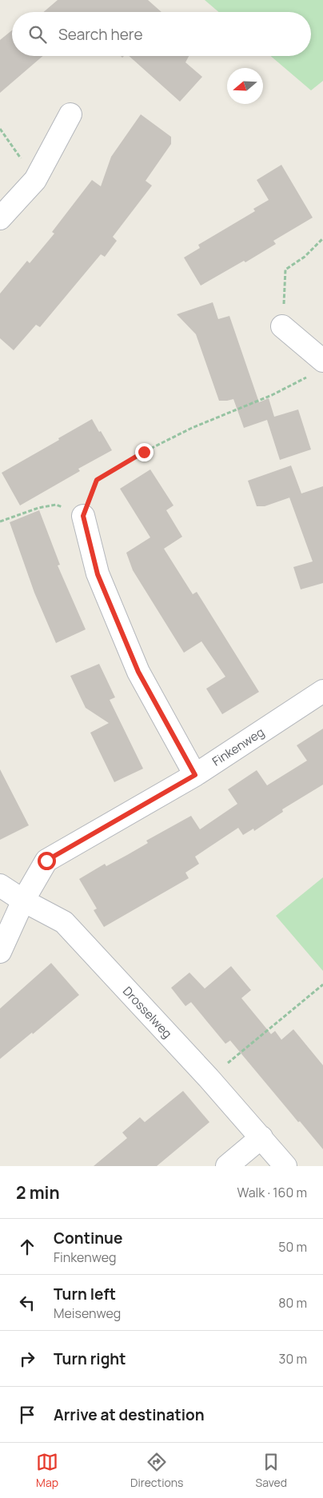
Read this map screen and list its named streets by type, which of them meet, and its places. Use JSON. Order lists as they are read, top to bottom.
{
  "streets": {
    "street": ["Finkenweg", "Drosselweg"]
  },
  "crossings": [
    ["Finkenweg", "Drosselweg"]
  ],
  "north": "left",
  "page": {
    "search": "Search here",
    "heading": ["2 min", "Walk · 160 m"],
    "list": [
      ["Continue", "Finkenweg", "50 m"],
      ["Turn left", "Meisenweg", "80 m"],
      ["Turn right", "30 m"],
      "Arrive at destination"
    ],
    "nav": ["Map", "Directions", "Saved"]
  }
}
